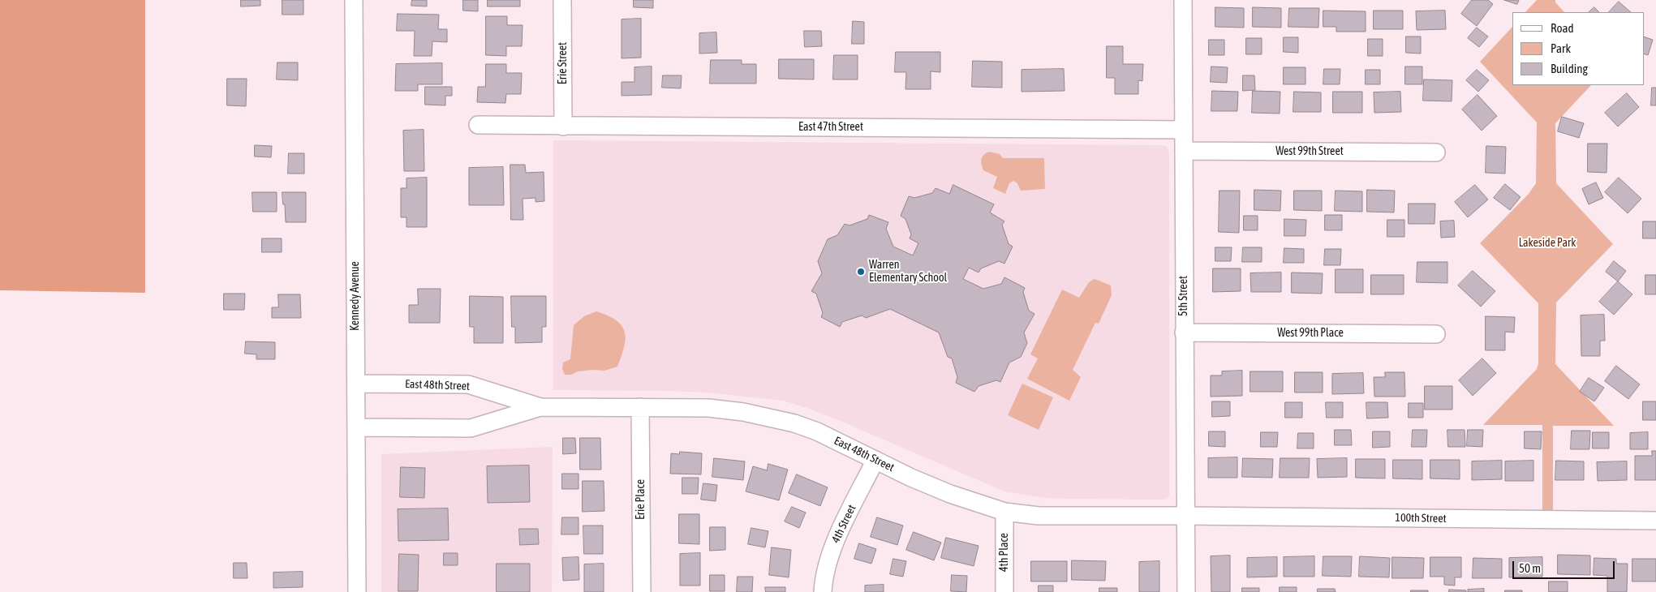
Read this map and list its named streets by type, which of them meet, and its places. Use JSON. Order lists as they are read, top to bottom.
{
  "streets": {
    "street": [
      "Erie Street",
      "East 47th Street",
      "West 99th Street",
      "Kennedy Avenue",
      "5th Street",
      "West 99th Place",
      "East 48th Street",
      "Erie Place",
      "100th Street",
      "4th Street",
      "4th Place"
    ]
  },
  "crossings": [
    ["Erie Street", "East 47th Street"],
    ["East 47th Street", "5th Street"],
    ["West 99th Street", "5th Street"],
    ["Kennedy Avenue", "East 48th Street"],
    ["5th Street", "West 99th Place"],
    ["5th Street", "East 48th Street"],
    ["5th Street", "100th Street"],
    ["East 48th Street", "Erie Place"],
    ["East 48th Street", "100th Street"],
    ["East 48th Street", "4th Street"],
    ["East 48th Street", "4th Place"]
  ],
  "parks": ["Lakeside Park"],
  "places": ["Warren Elementary School"],
  "legend": ["Road", "Park", "Building"],
  "scale_bar": "50 m"
}
